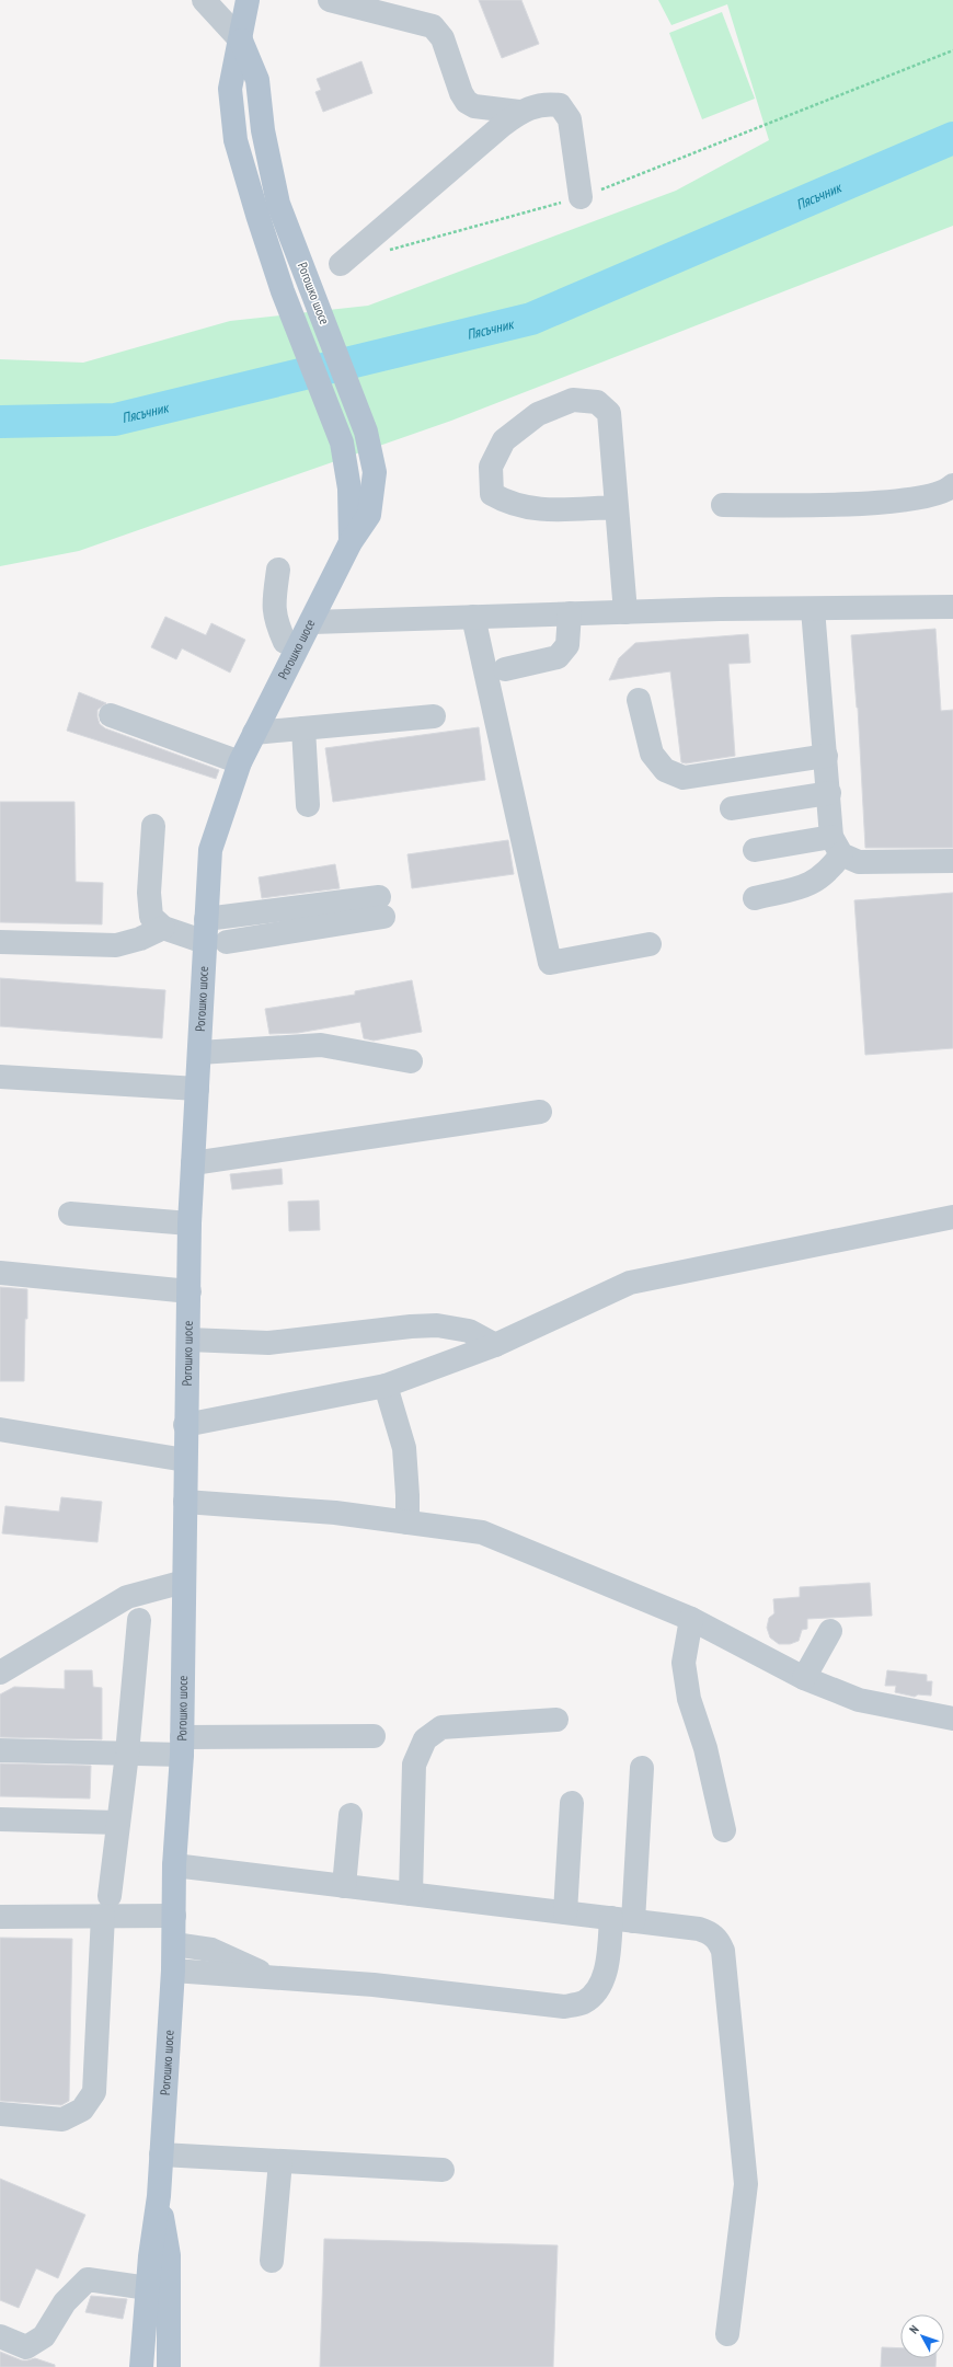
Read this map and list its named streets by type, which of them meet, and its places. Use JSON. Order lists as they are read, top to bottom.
{
  "streets": {
    "main road": ["Рогошко шосе"]
  },
  "water": ["Пясъчник"],
  "north": "top left"
}
